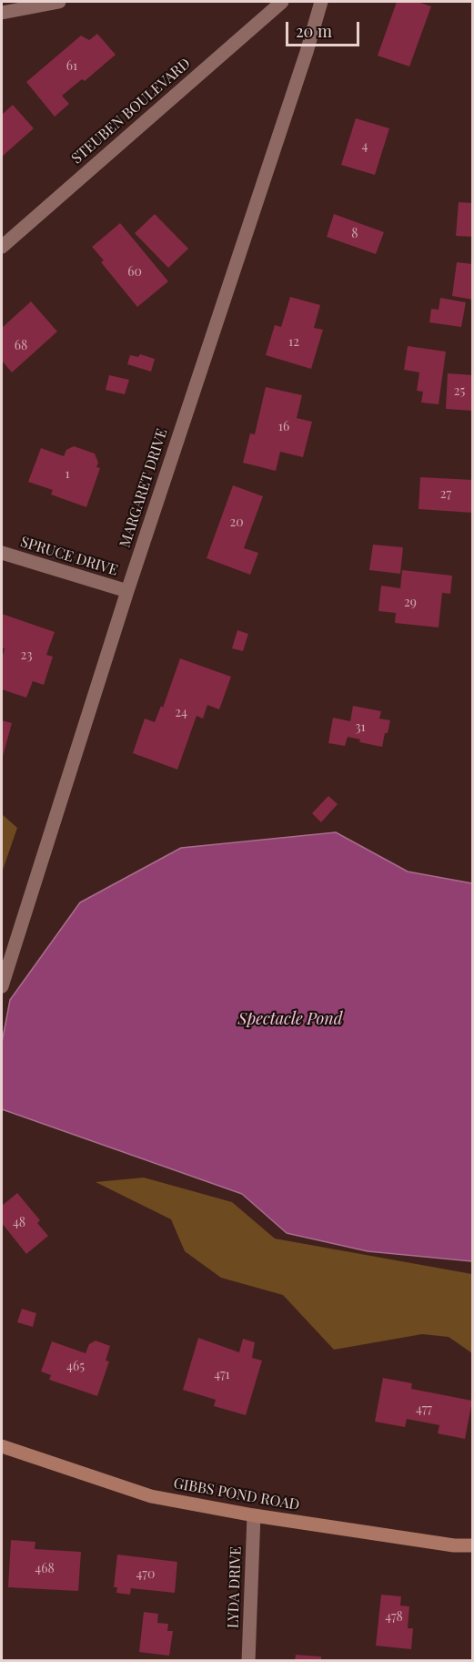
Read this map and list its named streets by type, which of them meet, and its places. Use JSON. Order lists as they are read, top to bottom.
{
  "streets": {
    "street": [
      "STEUBEN BOULEVARD",
      "MARGARET DRIVE",
      "SPRUCE DRIVE",
      "GIBBS POND ROAD",
      "LYDA DRIVE"
    ]
  },
  "crossings": [
    ["MARGARET DRIVE", "SPRUCE DRIVE"],
    ["GIBBS POND ROAD", "LYDA DRIVE"]
  ],
  "water": ["Spectacle Pond"],
  "house_numbers": [
    "61",
    "4",
    "8",
    "60",
    "12",
    "68",
    "25",
    "16",
    "1",
    "27",
    "20",
    "29",
    "23",
    "24",
    "31",
    "48",
    "465",
    "471",
    "477",
    "468",
    "470",
    "478"
  ],
  "scale_bar": "20 m"
}
